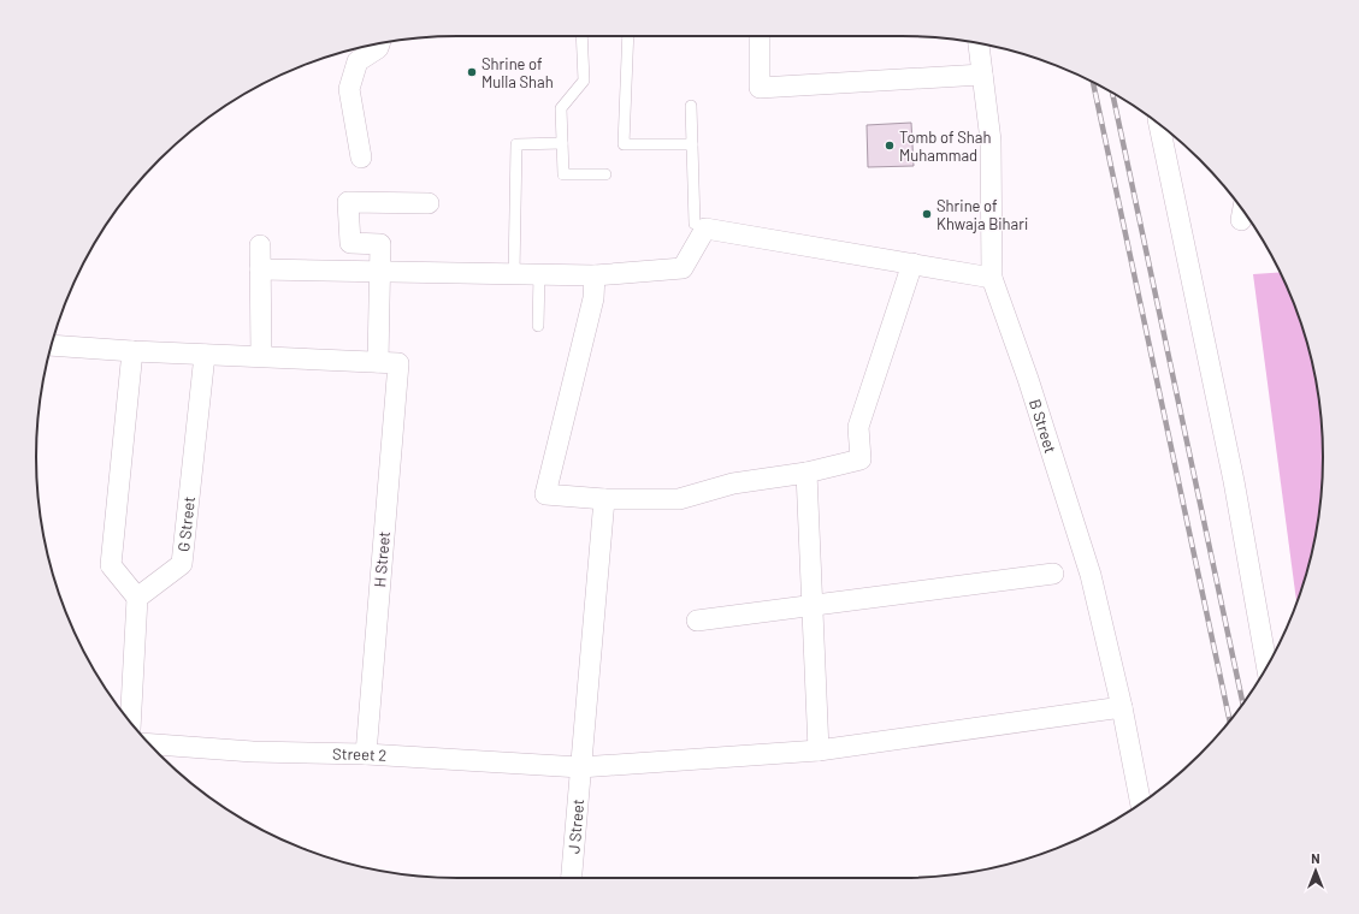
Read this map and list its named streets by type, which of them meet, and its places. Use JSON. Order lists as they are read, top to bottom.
{
  "streets": {
    "street": [
      "B Street",
      "G Street",
      "H Street",
      "Street 2",
      "J Street"
    ]
  },
  "crossings": [
    ["B Street", "Street 2"],
    ["H Street", "Street 2"],
    ["Street 2", "J Street"]
  ],
  "places": ["Shrine of Mulla Shah", "Tomb of Shah Muhammad", "Shrine of Khwaja Bihari"],
  "north": "top"
}
